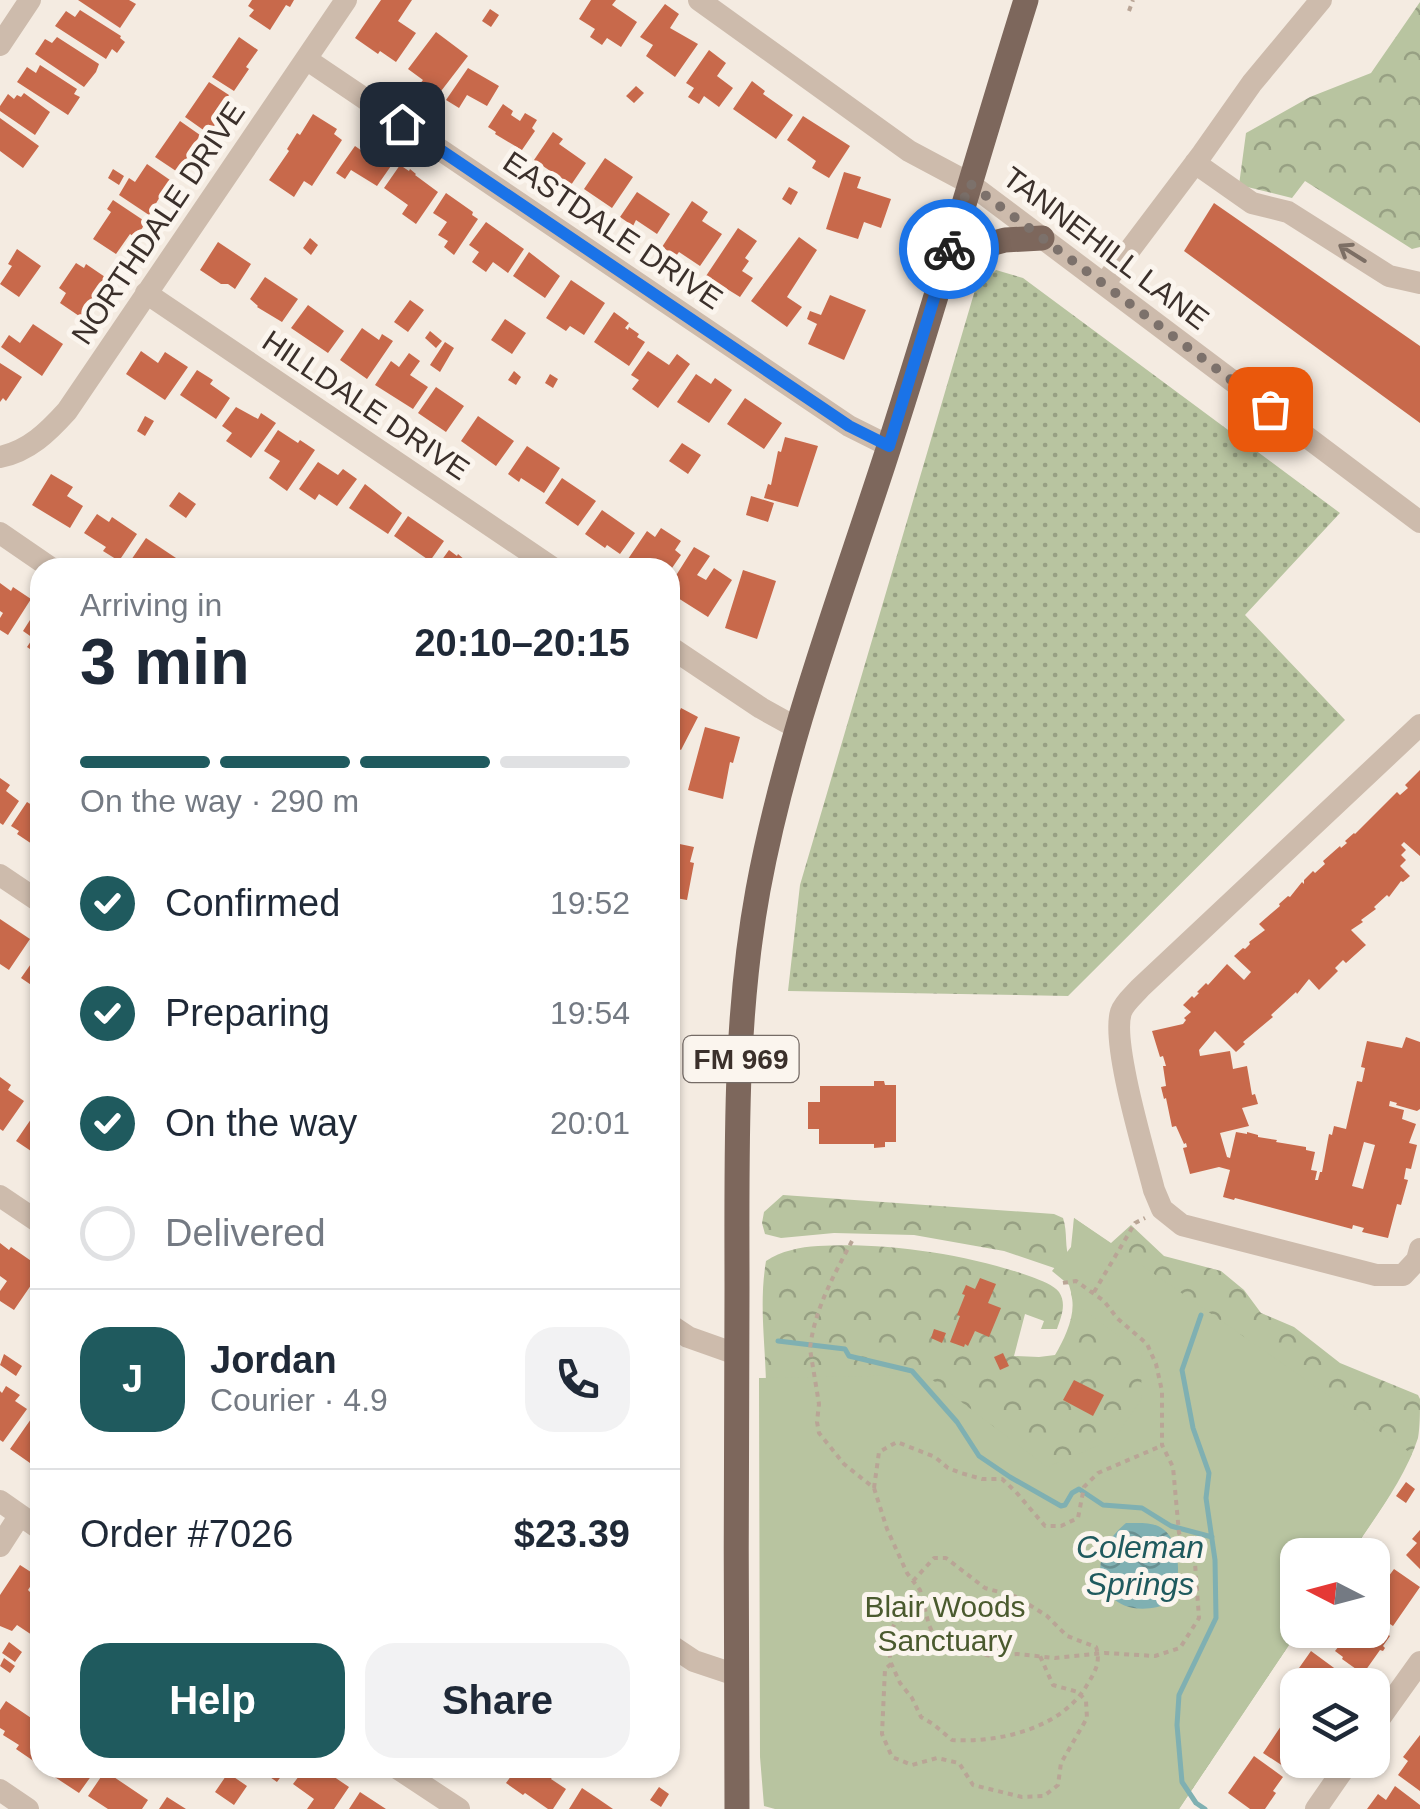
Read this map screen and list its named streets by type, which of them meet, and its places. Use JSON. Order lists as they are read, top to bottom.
{
  "streets": {
    "main road": ["FM 969"],
    "street": [
      "NORTHDALE DRIVE",
      "EASTDALE DRIVE",
      "TANNEHILL LANE",
      "HILLDALE DRIVE"
    ]
  },
  "crossings": [
    ["NORTHDALE DRIVE", "EASTDALE DRIVE"],
    ["NORTHDALE DRIVE", "HILLDALE DRIVE"],
    ["EASTDALE DRIVE", "FM 969"],
    ["TANNEHILL LANE", "FM 969"]
  ],
  "water": ["Coleman Springs"],
  "parks": ["Blair Woods Sanctuary"],
  "north": "left",
  "page": {
    "heading": ["3 min", "Arriving in", "20:10–20:15"],
    "panel": [
      "Jordan",
      "Courier · 4.9",
      "Order #7026",
      "$23.39"
    ],
    "bar": "On the way · 290 m",
    "list": [
      ["Confirmed", "19:52"],
      ["Preparing", "19:54"],
      ["On the way", "20:01"],
      "Delivered"
    ],
    "round": "J",
    "buttons": ["Help", "Share"]
  }
}
